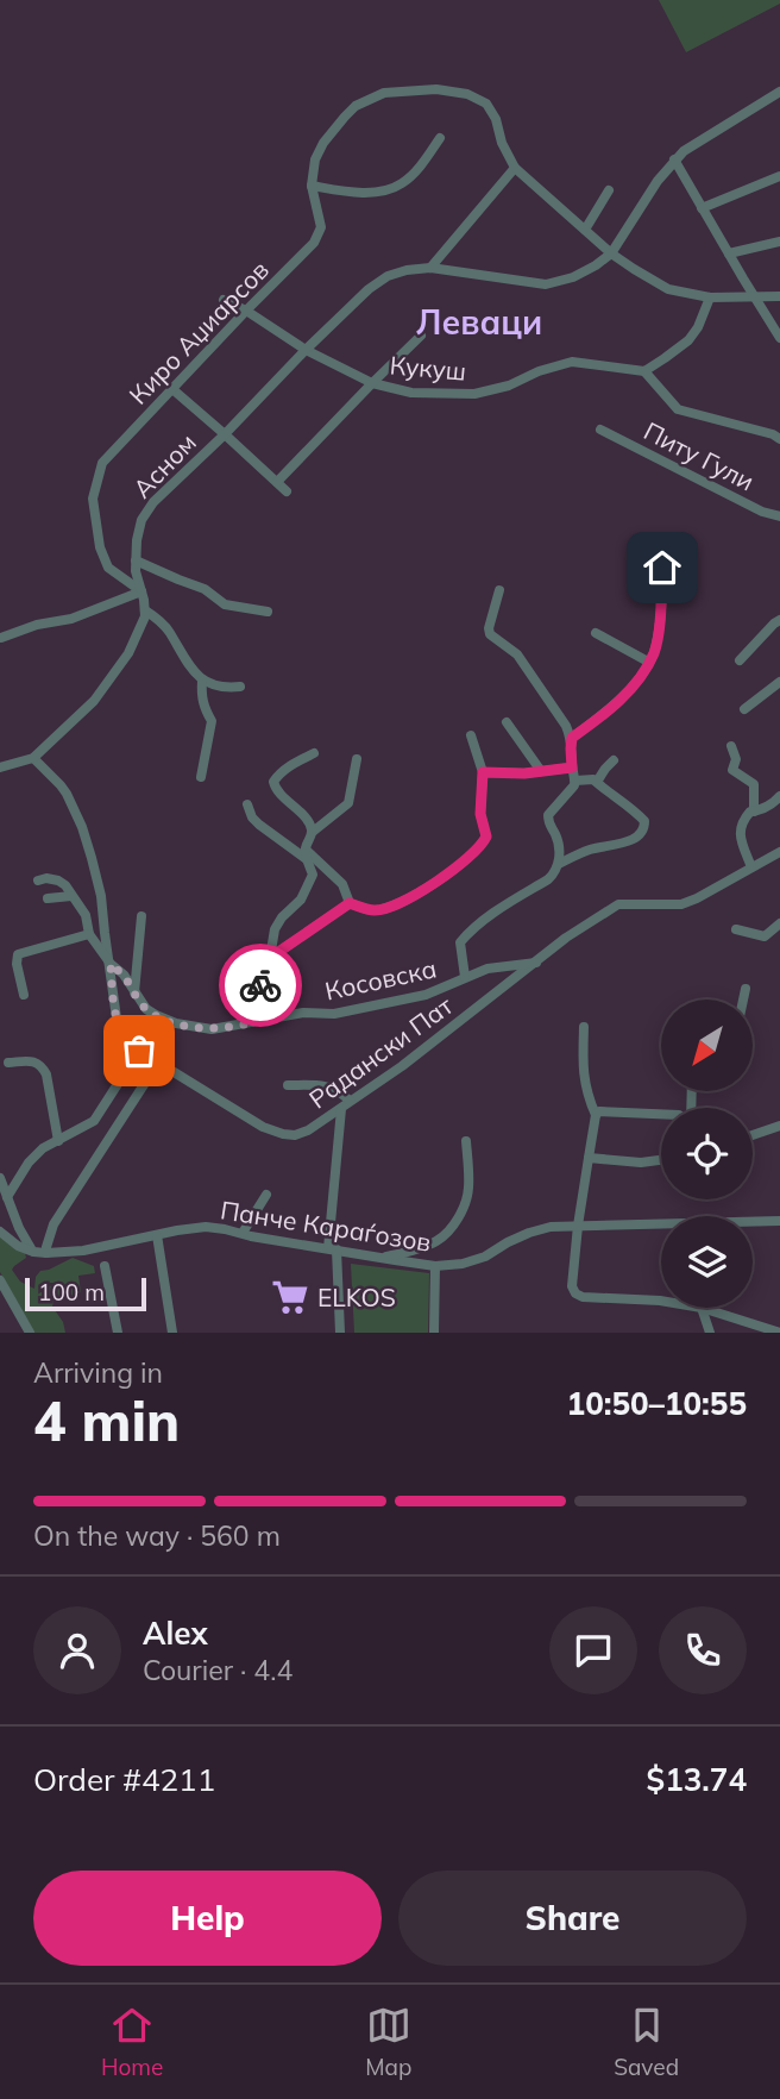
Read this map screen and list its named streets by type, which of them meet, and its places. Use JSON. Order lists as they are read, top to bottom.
{
  "streets": {
    "street": [
      "Киро Аџиарсов",
      "Кукуш",
      "Питу Гули",
      "Асном",
      "Косовска",
      "Радански Пат",
      "Панче Караѓозов"
    ]
  },
  "crossings": [
    ["Киро Аџиарсов", "Кукуш"],
    ["Киро Аџиарсов", "Асном"],
    ["Кукуш", "Асном"],
    ["Косовска", "Радански Пат"]
  ],
  "districts": ["Леваци"],
  "places": {
    "supermarket": ["ELKOS"]
  },
  "scale_bar": "100 m",
  "north": "bottom left",
  "page": {
    "scale": "100 m",
    "heading": ["4 min", "Arriving in", "10:50–10:55"],
    "panel": [
      "Alex",
      "Courier · 4.4",
      "Order #4211",
      "$13.74"
    ],
    "bar": "On the way · 560 m",
    "buttons": ["Help", "Share"],
    "tabs": ["Home", "Map", "Saved"]
  }
}
